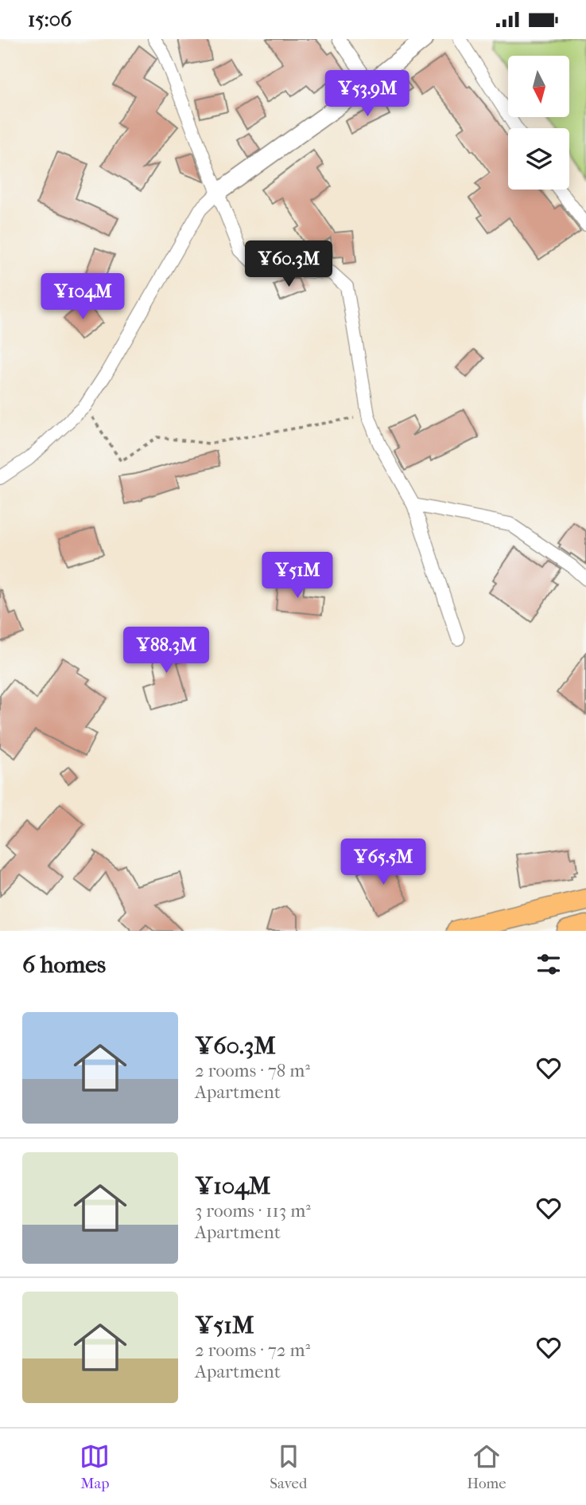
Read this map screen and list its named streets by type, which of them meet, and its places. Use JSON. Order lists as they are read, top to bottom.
{
  "north": "bottom",
  "page": {
    "status": "15:06",
    "price": [
      "¥53.9M",
      "¥60.3M",
      "¥104M",
      "¥51M",
      "¥88.3M",
      "¥65.5M"
    ],
    "heading": "6 homes",
    "list": [
      {
        "name": "¥60.3M",
        "note": "2 rooms · 78 m² · Apartment"
      },
      {
        "name": "¥104M",
        "note": "3 rooms · 113 m² · Apartment"
      },
      {
        "name": "¥51M",
        "note": "2 rooms · 72 m² · Apartment"
      }
    ],
    "tabs": ["Map", "Saved", "Home"]
  }
}
